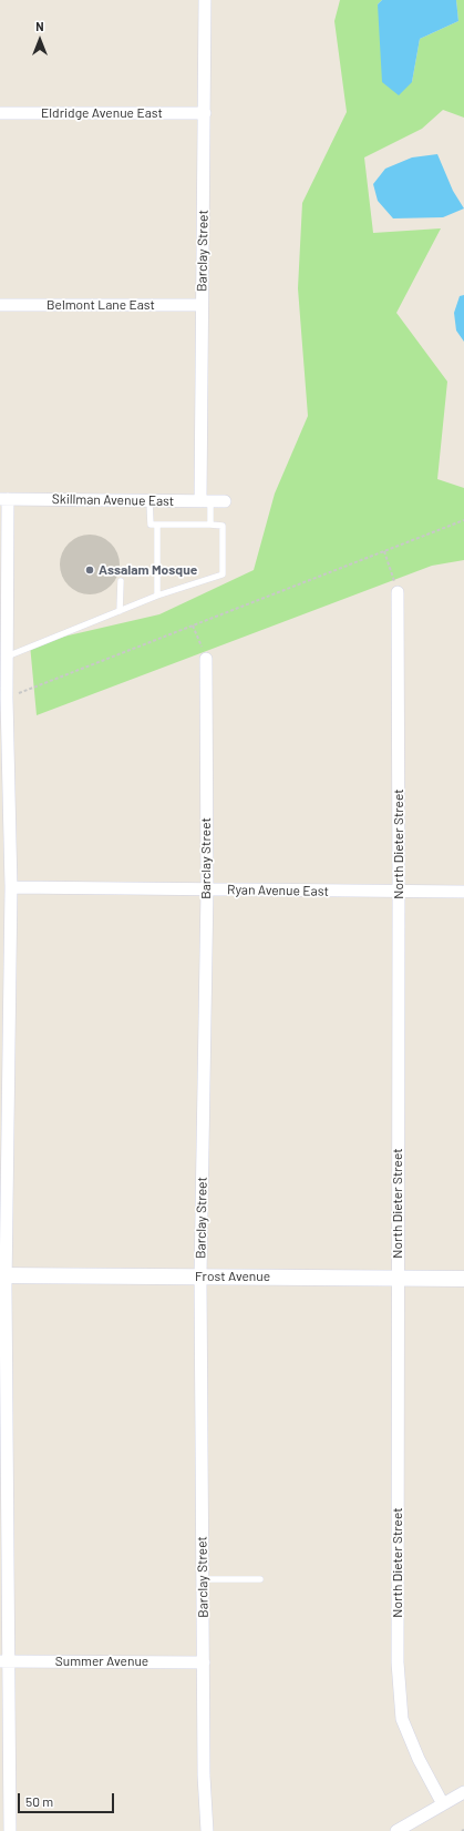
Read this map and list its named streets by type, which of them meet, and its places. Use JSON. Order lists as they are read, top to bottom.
{
  "streets": {
    "street": [
      "Eldridge Avenue East",
      "Barclay Street",
      "Belmont Lane East",
      "Skillman Avenue East",
      "North Dieter Street",
      "Ryan Avenue East",
      "Frost Avenue",
      "Summer Avenue"
    ]
  },
  "crossings": [
    ["Eldridge Avenue East", "Barclay Street"],
    ["Barclay Street", "Belmont Lane East"],
    ["Barclay Street", "Skillman Avenue East"],
    ["Barclay Street", "Ryan Avenue East"],
    ["Barclay Street", "Frost Avenue"],
    ["Barclay Street", "Summer Avenue"],
    ["North Dieter Street", "Ryan Avenue East"],
    ["North Dieter Street", "Frost Avenue"]
  ],
  "places": ["Assalam Mosque"],
  "scale_bar": "50 m",
  "north": "top"
}
